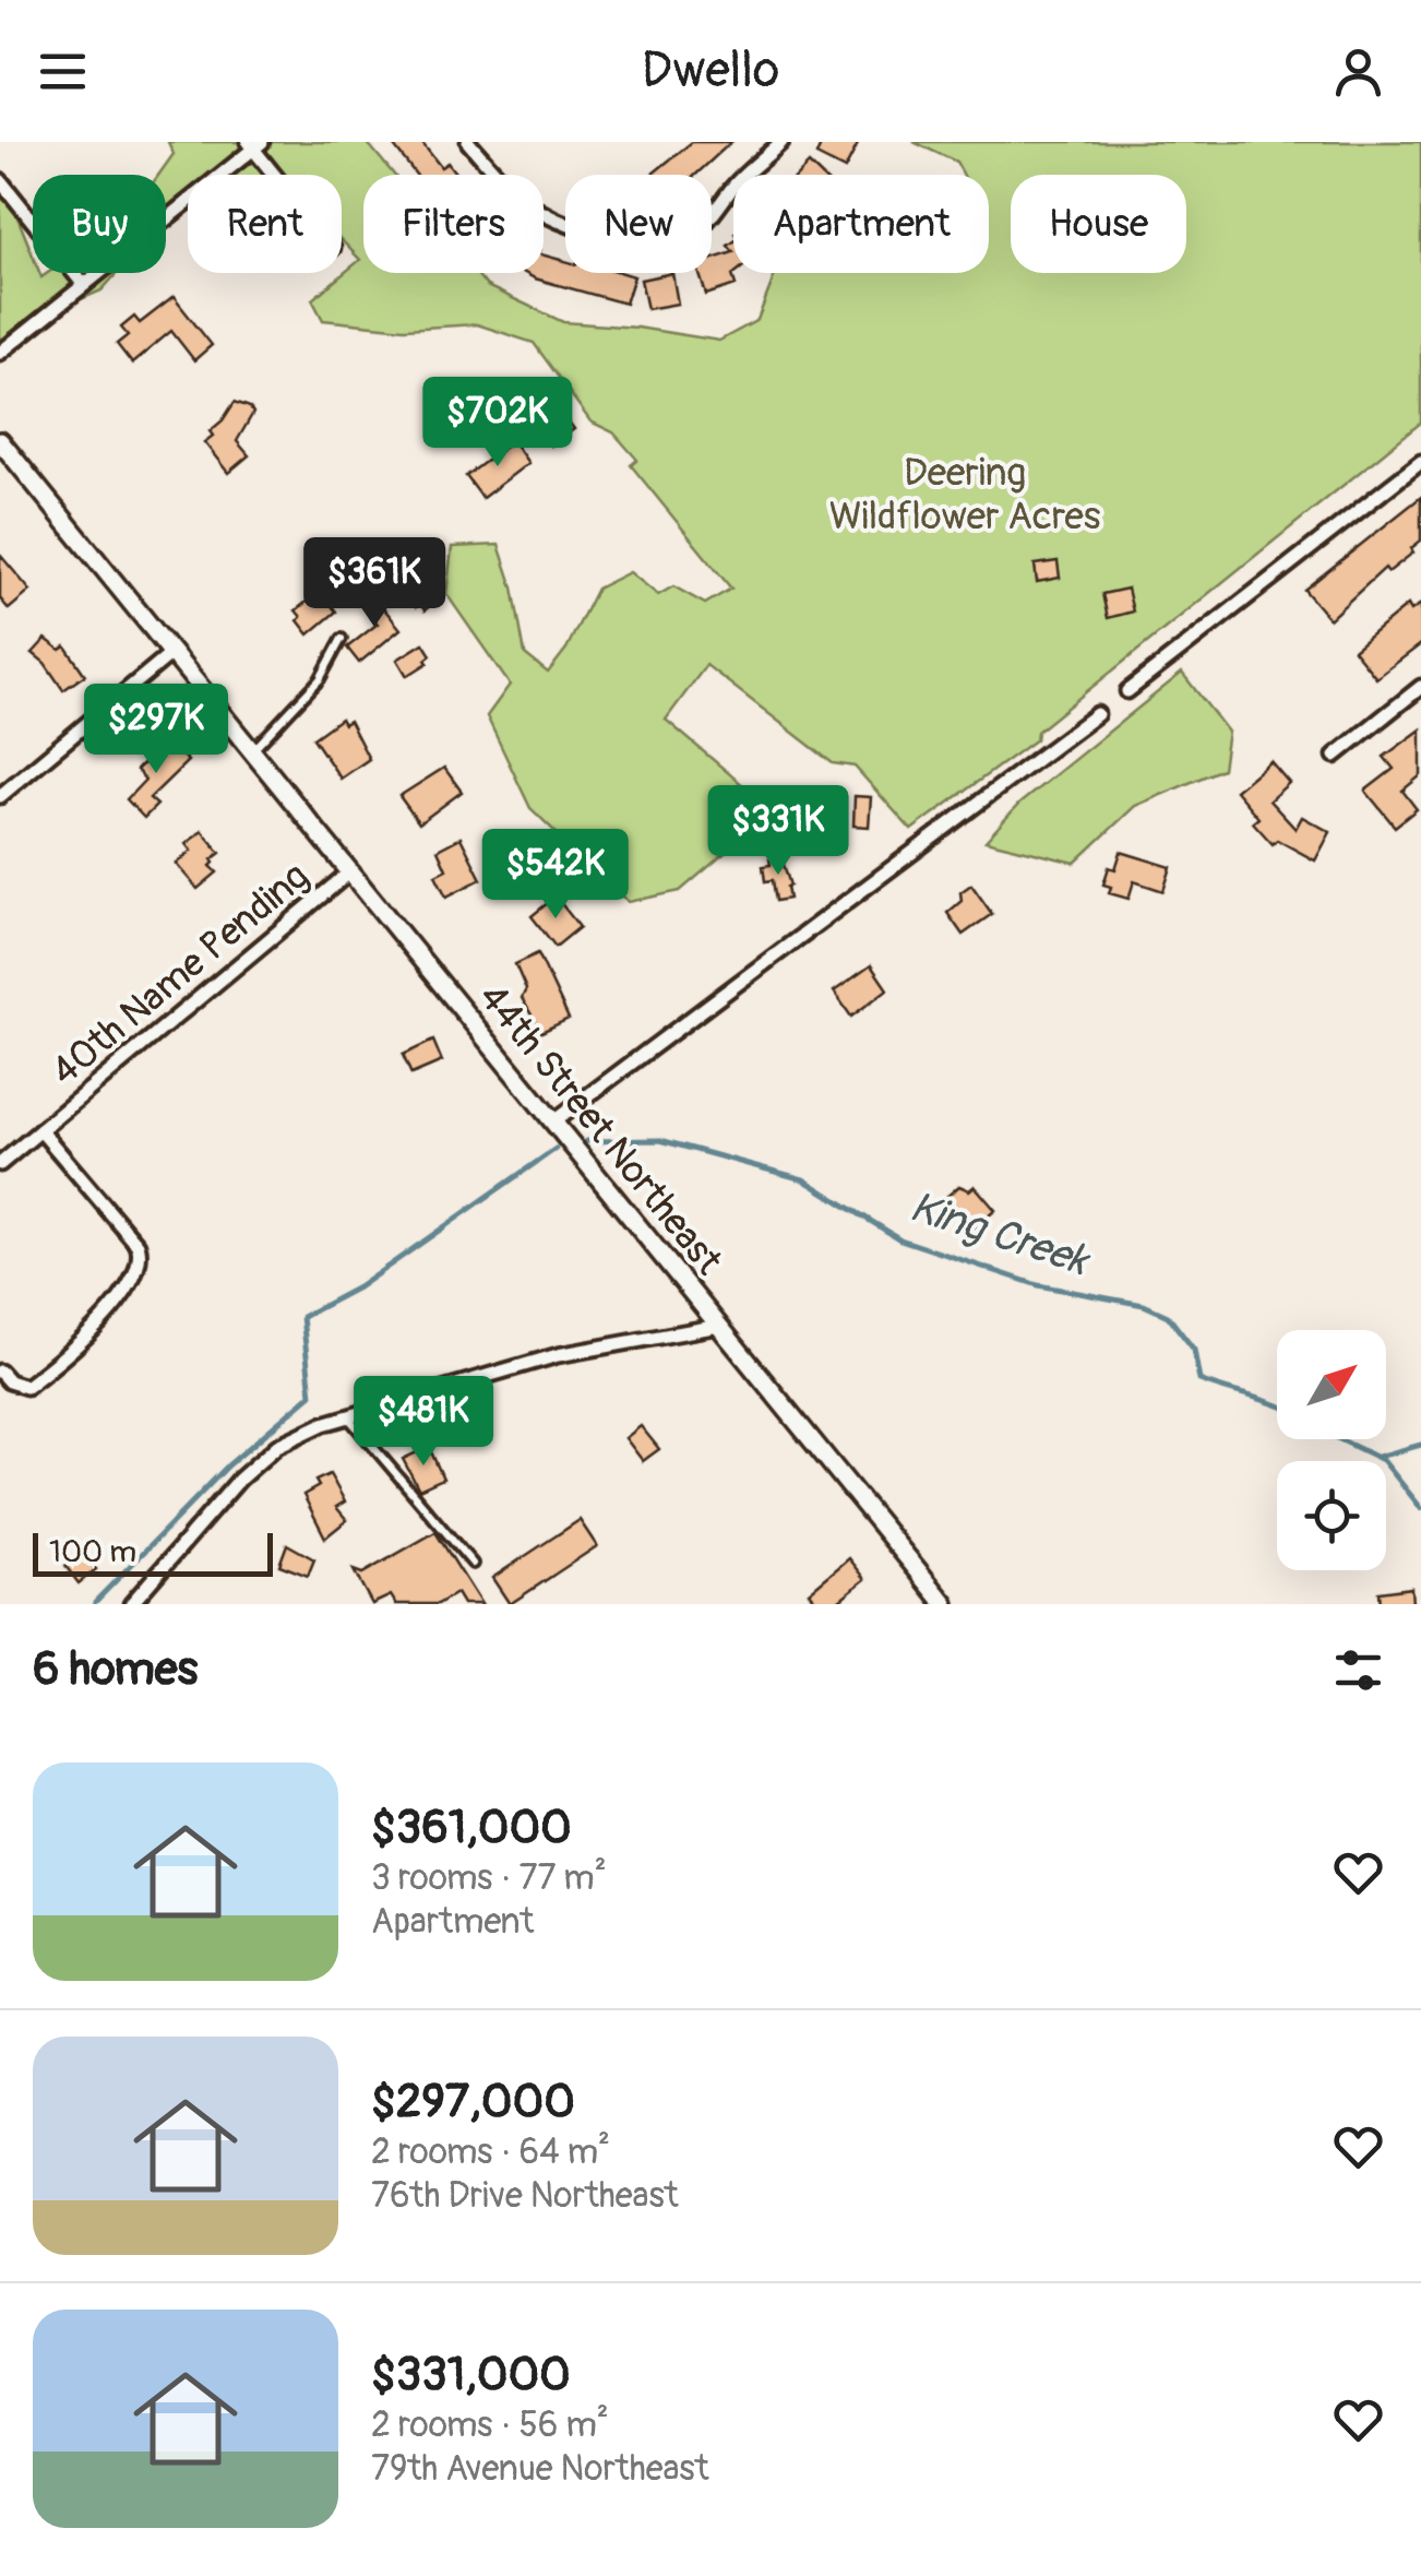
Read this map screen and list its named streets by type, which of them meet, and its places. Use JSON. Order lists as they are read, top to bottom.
{
  "streets": {
    "street": ["40th Name Pending", "44th Street Northeast"]
  },
  "crossings": [
    ["40th Name Pending", "44th Street Northeast"]
  ],
  "water": ["King Creek"],
  "parks": ["Deering Wildflower Acres"],
  "scale_bar": "100 m",
  "north": "top right",
  "page": {
    "header": "Dwello",
    "chip": [
      "Buy",
      "Rent",
      "Filters",
      "New",
      "Apartment",
      "House"
    ],
    "price": [
      "$702K",
      "$361K",
      "$297K",
      "$331K",
      "$542K",
      "$481K"
    ],
    "scale": "100 m",
    "heading": "6 homes",
    "list": [
      {
        "name": "$361,000",
        "note": "3 rooms · 77 m² · Apartment"
      },
      {
        "name": "$297,000",
        "note": "2 rooms · 64 m² · 76th Drive Northeast"
      },
      {
        "name": "$331,000",
        "note": "2 rooms · 56 m² · 79th Avenue Northeast"
      }
    ]
  }
}
